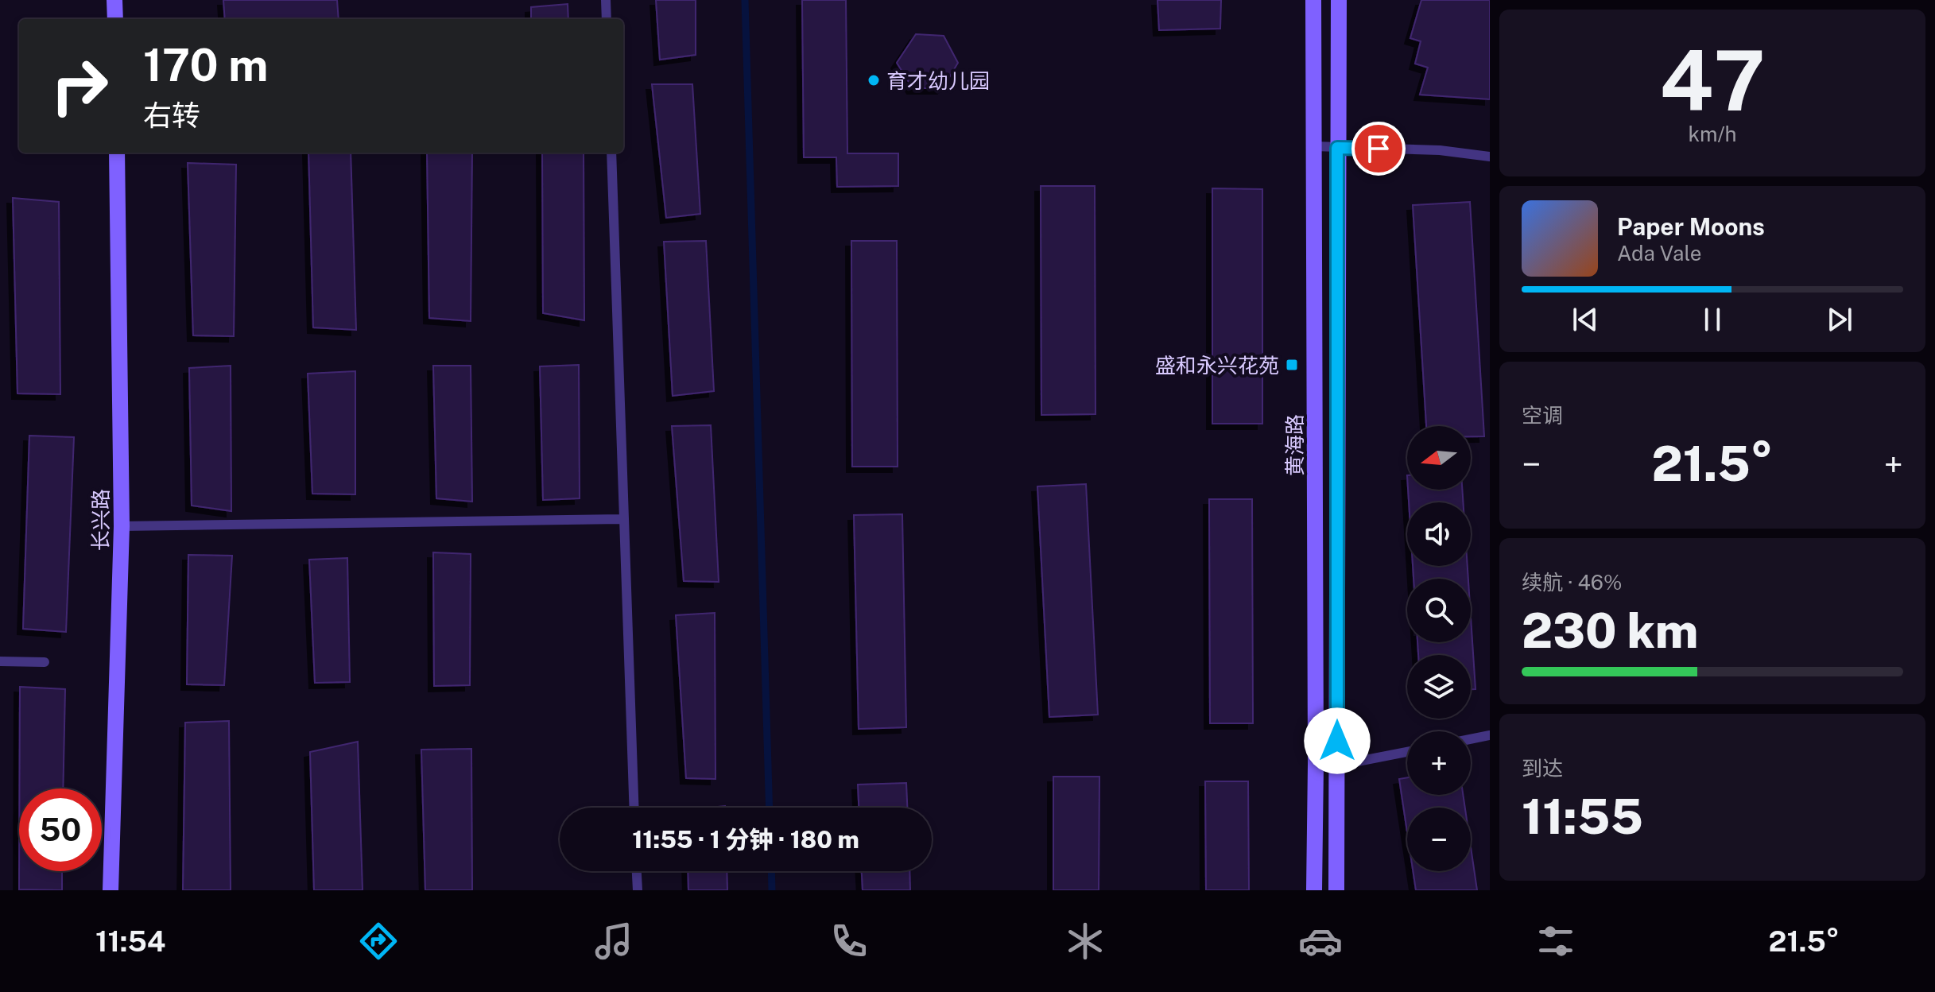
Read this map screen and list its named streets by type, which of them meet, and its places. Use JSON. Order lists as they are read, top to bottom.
{
  "streets": {
    "main road": ["黄海路", "长兴路"]
  },
  "places": {
    "other": ["育才幼儿园"],
    "transit": ["盛和永兴花苑"]
  },
  "north": "left",
  "page": {
    "tile": [
      ["47", "km/h"],
      "空调",
      ["续航 · 46%", "230 km"],
      ["到达", "11:55"]
    ],
    "turn": ["170 m", "右转"],
    "song": ["Paper Moons", "Ada Vale"],
    "map_buttons": ["+", "−"],
    "heat": ["−", "21.5°", "+"],
    "limit": "50",
    "trip": "11:55 · 1 分钟 · 180 m",
    "tabs": ["11:54", "21.5°"]
  }
}
